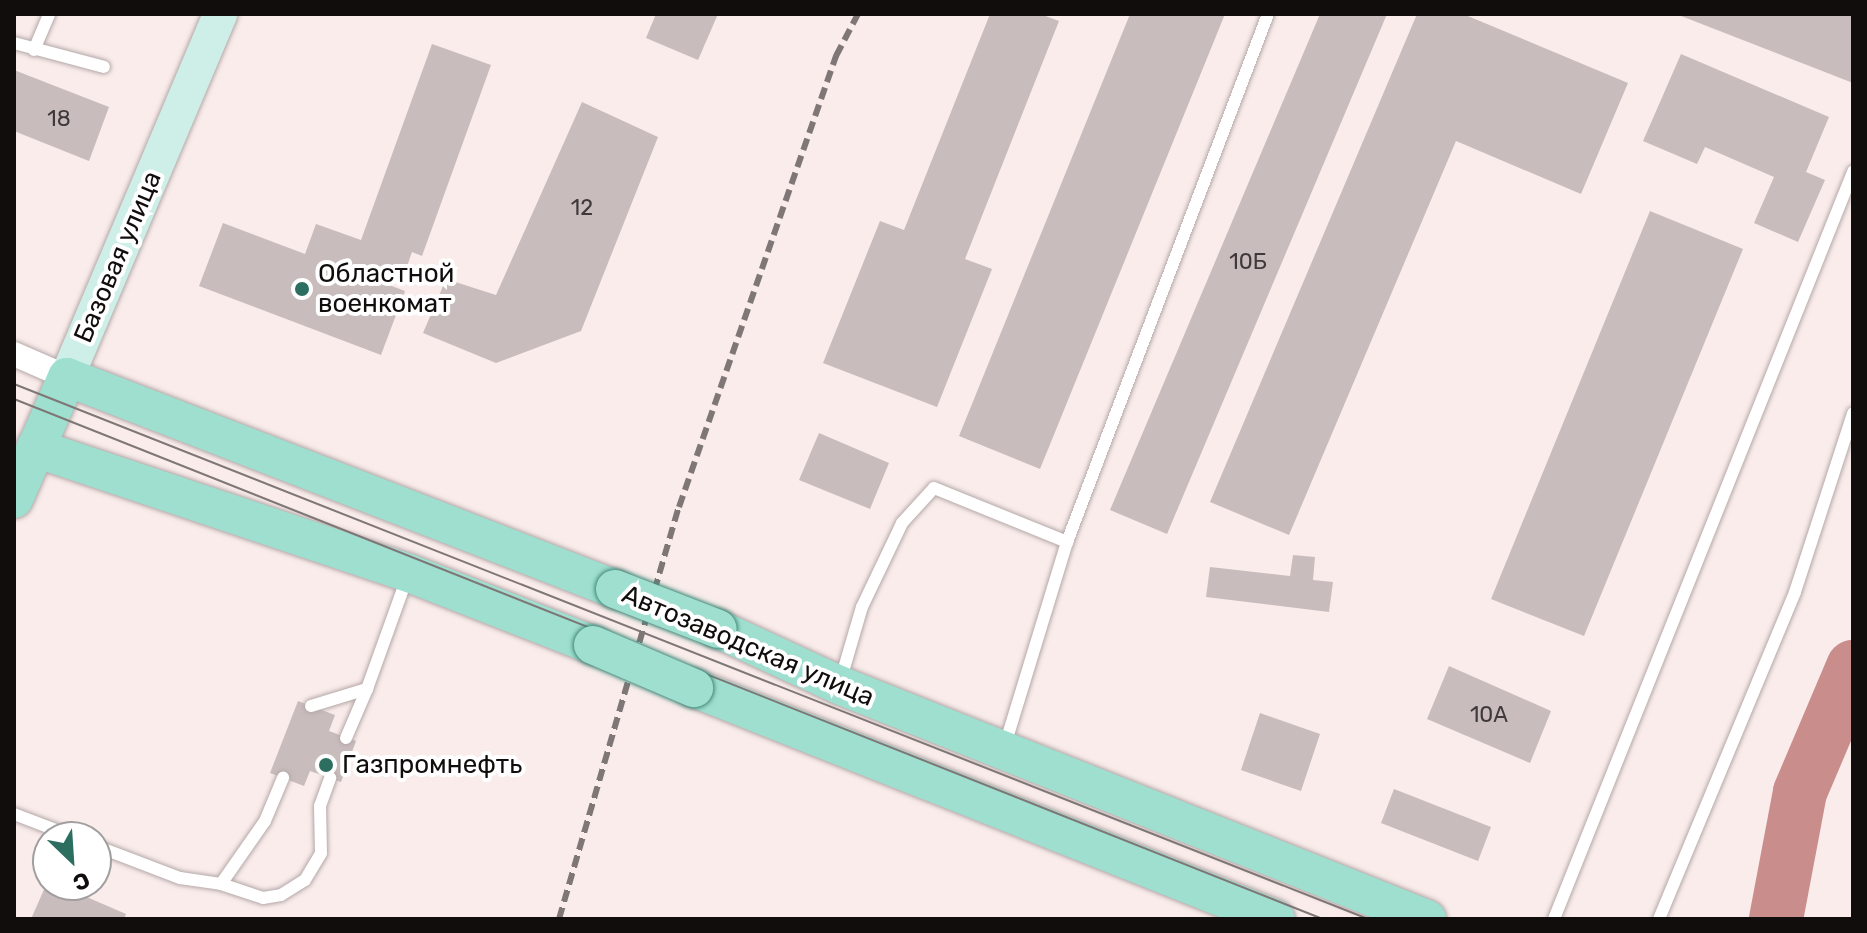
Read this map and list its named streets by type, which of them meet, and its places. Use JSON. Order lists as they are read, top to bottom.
{
  "streets": {
    "main road": ["Базовая улица", "Автозаводская улица"]
  },
  "crossings": [
    ["Базовая улица", "Автозаводская улица"]
  ],
  "places": ["Областной военкомат", "Газпромнефть"],
  "house_numbers": [
    "18",
    "12",
    "10Б",
    "10А"
  ],
  "north": "bottom right"
}
